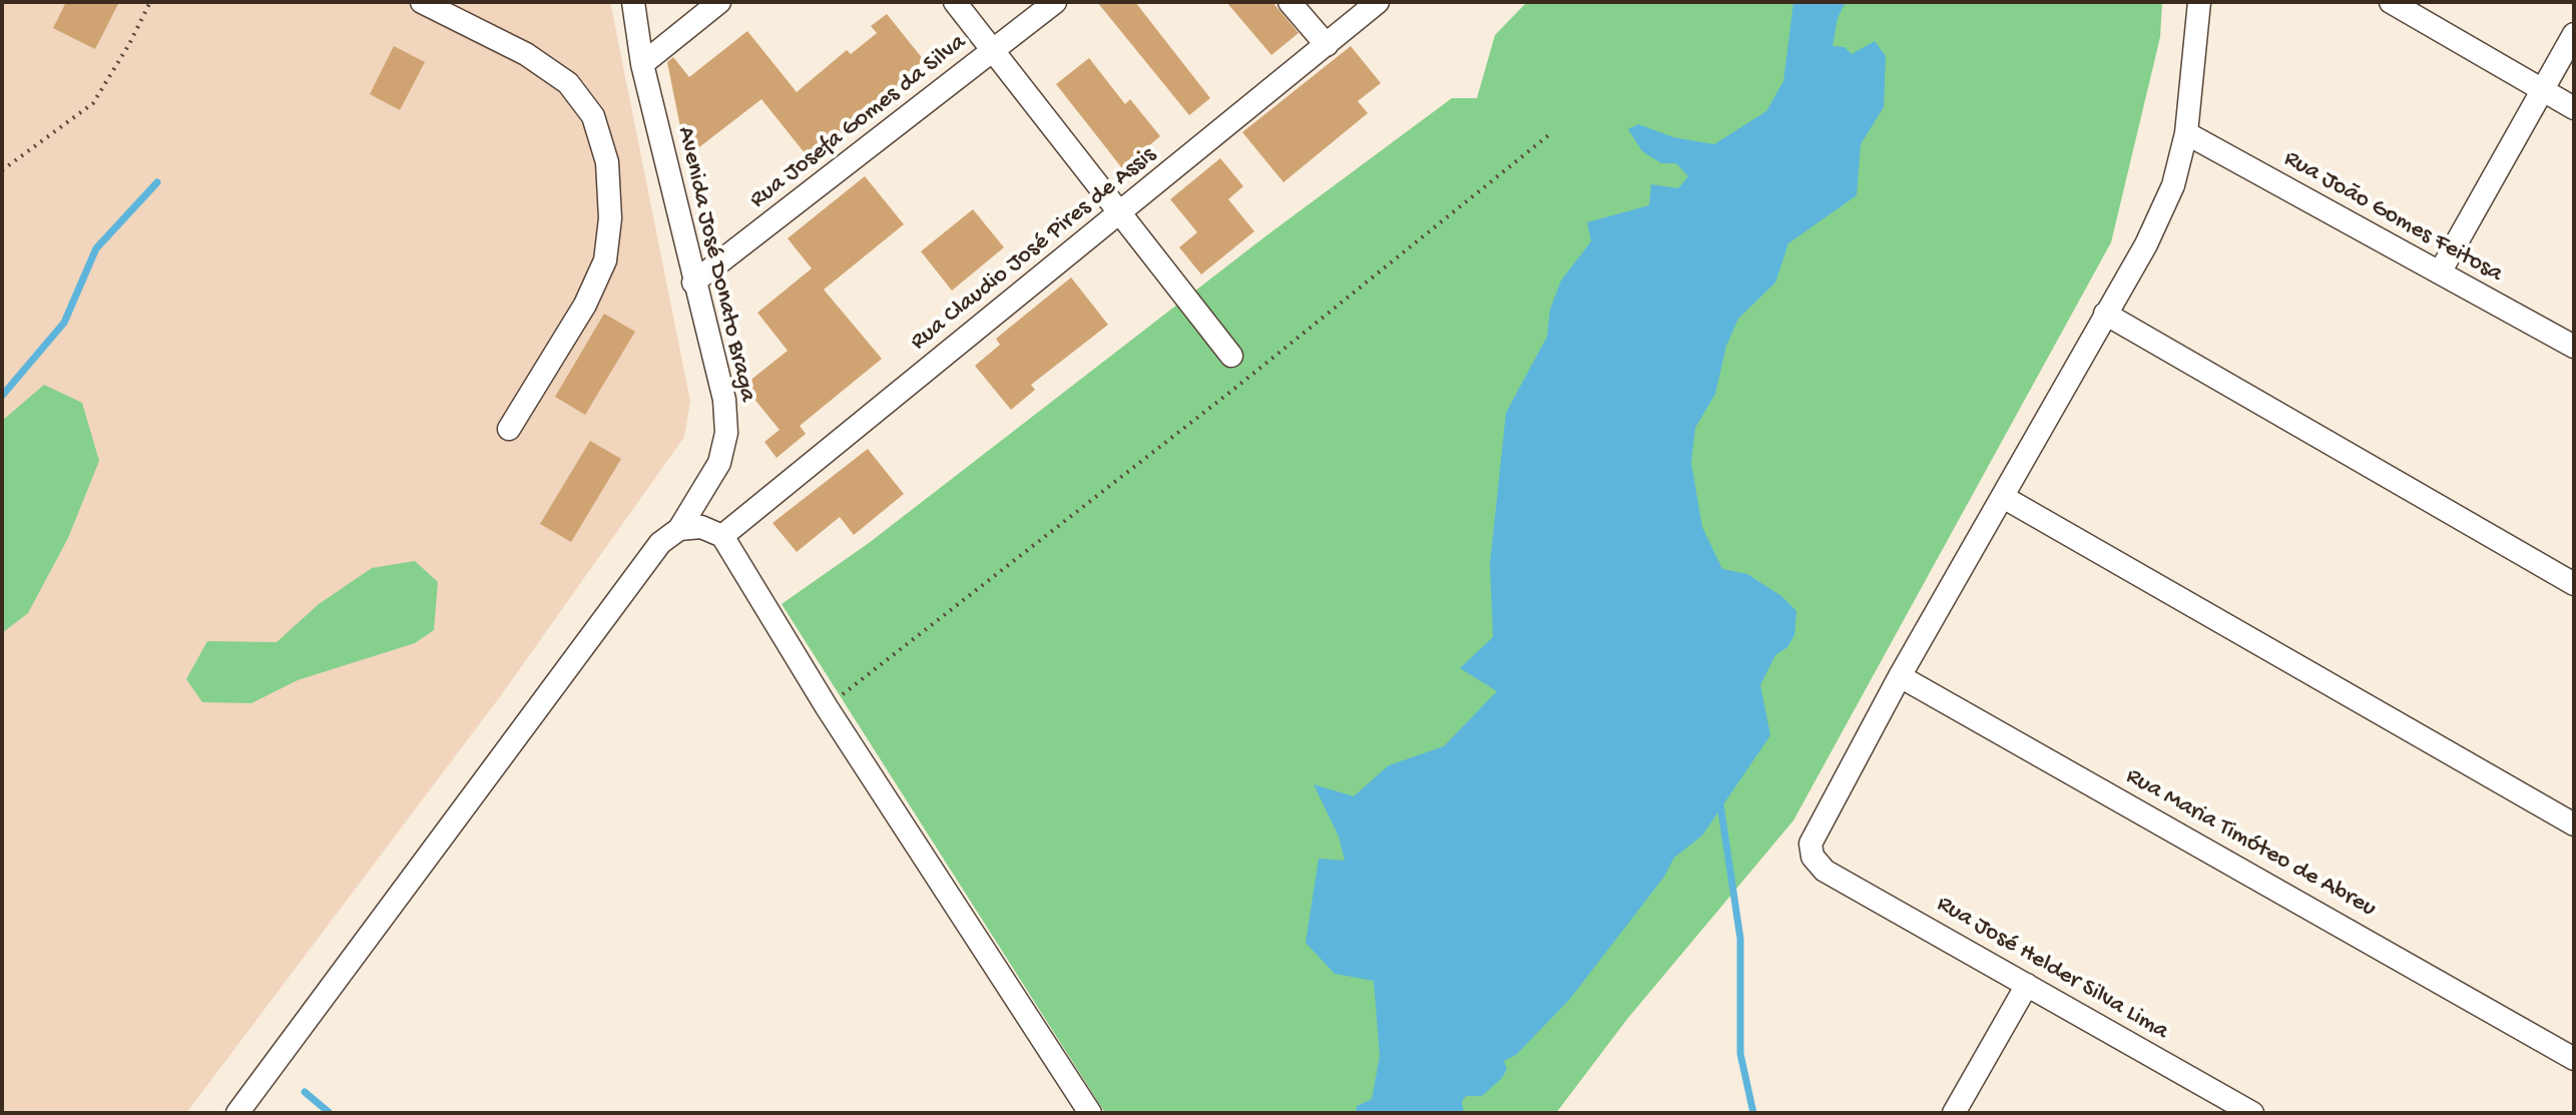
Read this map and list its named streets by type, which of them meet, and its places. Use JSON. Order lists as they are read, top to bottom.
{
  "streets": {
    "street": [
      "Rua Josefa Gomes da Silva",
      "Rua João Gomes Feitosa",
      "Rua Claudio José Pires de Assis",
      "Avenida José Donato Braga",
      "Rua Maria Timóteo de Abreu",
      "Rua José Helder Silva Lima"
    ]
  },
  "crossings": [
    ["Rua Josefa Gomes da Silva", "Avenida José Donato Braga"],
    ["Rua Maria Timóteo de Abreu", "Rua José Helder Silva Lima"]
  ]
}
